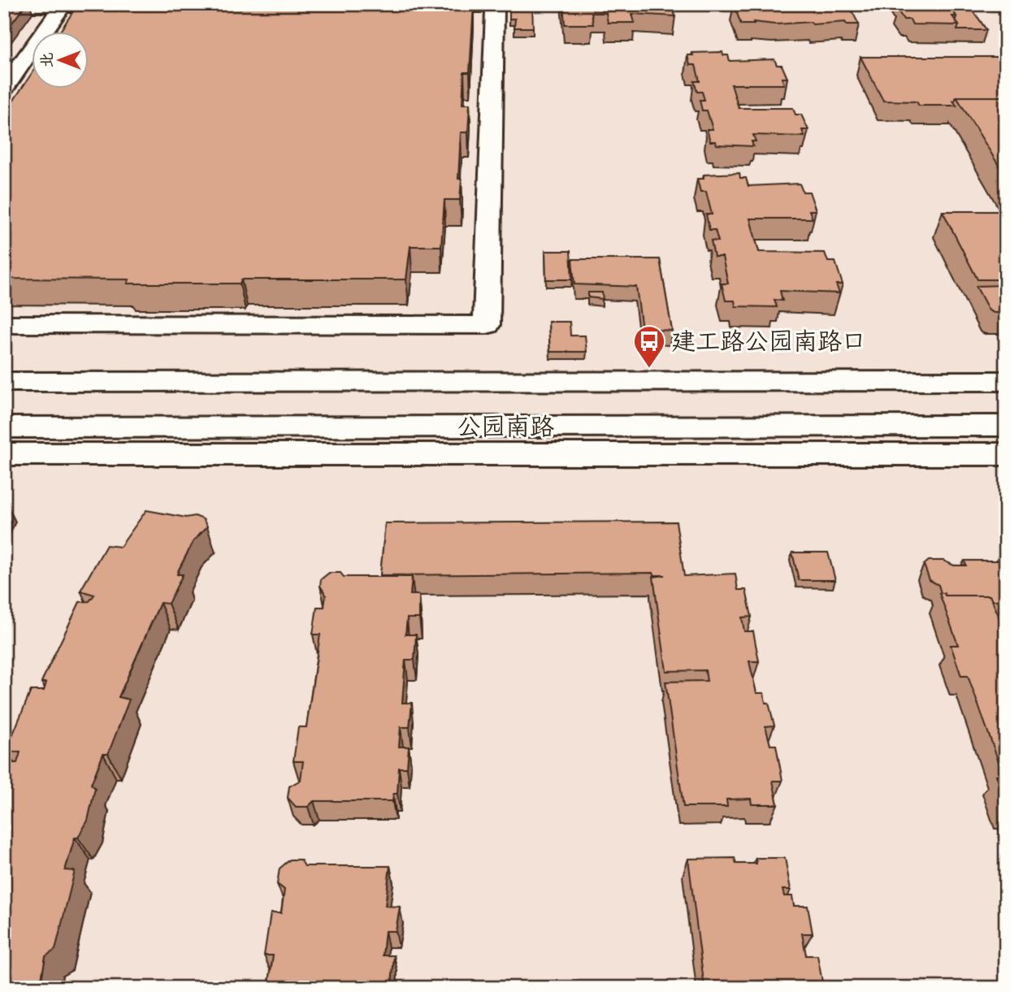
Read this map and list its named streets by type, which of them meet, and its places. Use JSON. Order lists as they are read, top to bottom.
{
  "streets": {
    "street": ["公园南路"]
  },
  "places": {
    "bus stop": ["建工路公园南路口"]
  },
  "north": "left"
}
